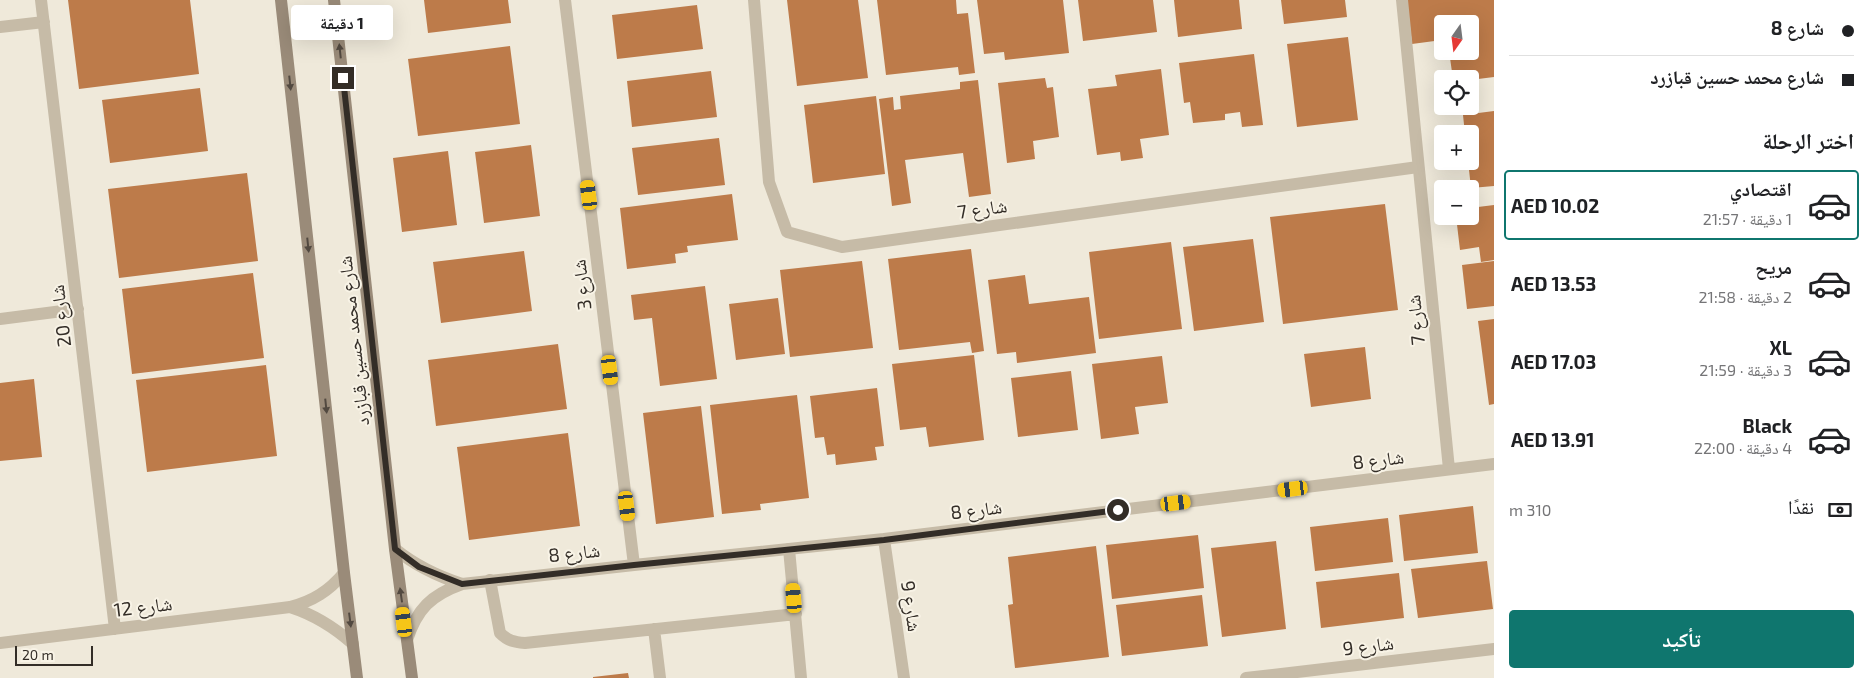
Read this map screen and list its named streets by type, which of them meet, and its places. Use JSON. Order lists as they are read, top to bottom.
{
  "streets": {
    "street": [
      "شارع 7",
      "شارع 3",
      "شارع 20",
      "شارع محمد حسين قبازرد",
      "شارع 8",
      "شارع 12",
      "شارع 9"
    ]
  },
  "crossings": [
    ["شارع 7", "شارع 8"],
    ["شارع 3", "شارع 8"],
    ["شارع 20", "شارع 12"],
    ["شارع محمد حسين قبازرد", "شارع 8"],
    ["شارع محمد حسين قبازرد", "شارع 12"],
    ["شارع 8", "شارع 9"]
  ],
  "scale_bar": "20 m",
  "north": "bottom",
  "page": {
    "banner": ["شارع 8", "شارع محمد حسين قبازرد"],
    "bubble": "1 دقيقة",
    "map_buttons": ["+", "−"],
    "heading": "اختر الرحلة",
    "list": [
      {
        "name": "اقتصادي",
        "note": "1 دقيقة · 21:57",
        "value": "AED 10.02"
      },
      {
        "name": "مريح",
        "note": "2 دقيقة · 21:58",
        "value": "AED 13.53"
      },
      {
        "name": "XL",
        "note": "3 دقيقة · 21:59",
        "value": "AED 17.03"
      },
      {
        "name": "Black",
        "note": "4 دقيقة · 22:00",
        "value": "AED 13.91"
      }
    ],
    "pay": ["نقدًا", "310 m"],
    "buttons": "تأكيد",
    "scale": "20 m"
  }
}
